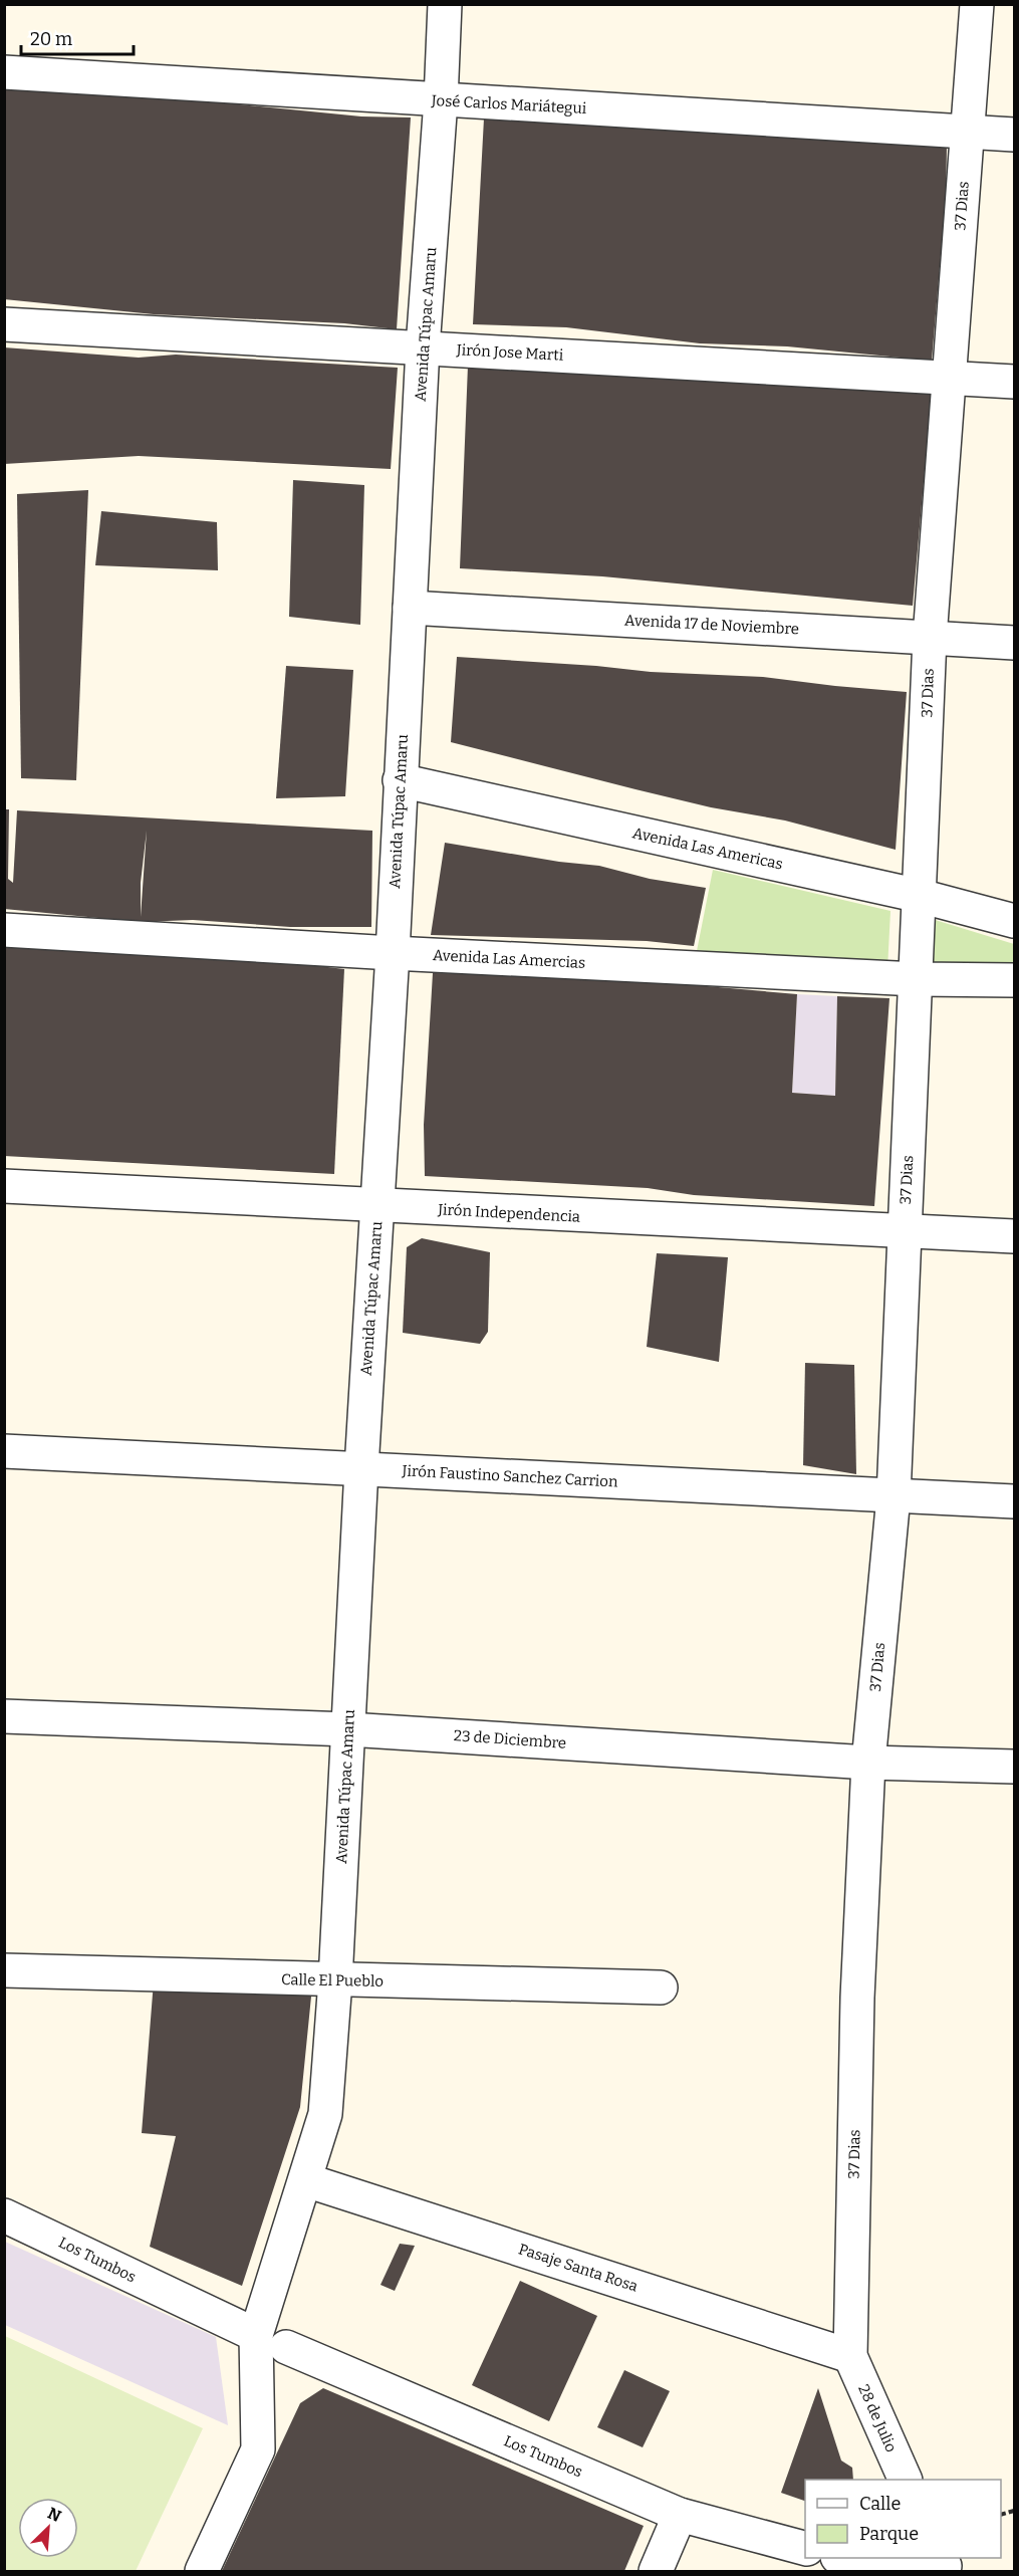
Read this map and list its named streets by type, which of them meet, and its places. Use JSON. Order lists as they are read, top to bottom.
{
  "streets": {
    "street": [
      "José Carlos Mariátegui",
      "37 Dias",
      "Avenida Túpac Amaru",
      "Jirón Jose Marti",
      "Avenida 17 de Noviembre",
      "Avenida Las Americas",
      "Avenida Las Amercias",
      "Jirón Independencia",
      "Jirón Faustino Sanchez Carrion",
      "23 de Diciembre",
      "Calle El Pueblo",
      "Los Tumbos",
      "Pasaje Santa Rosa",
      "28 de Julio"
    ]
  },
  "crossings": [
    ["José Carlos Mariátegui", "37 Dias"],
    ["José Carlos Mariátegui", "Avenida Túpac Amaru"],
    ["37 Dias", "Jirón Jose Marti"],
    ["37 Dias", "Avenida 17 de Noviembre"],
    ["37 Dias", "Avenida Las Americas"],
    ["37 Dias", "Avenida Las Amercias"],
    ["37 Dias", "Jirón Independencia"],
    ["37 Dias", "Jirón Faustino Sanchez Carrion"],
    ["37 Dias", "23 de Diciembre"],
    ["37 Dias", "Pasaje Santa Rosa"],
    ["37 Dias", "28 de Julio"],
    ["Avenida Túpac Amaru", "Jirón Jose Marti"],
    ["Avenida Túpac Amaru", "Avenida 17 de Noviembre"],
    ["Avenida Túpac Amaru", "Avenida Las Americas"],
    ["Avenida Túpac Amaru", "Avenida Las Amercias"],
    ["Avenida Túpac Amaru", "Jirón Independencia"],
    ["Avenida Túpac Amaru", "Jirón Faustino Sanchez Carrion"],
    ["Avenida Túpac Amaru", "23 de Diciembre"],
    ["Avenida Túpac Amaru", "Calle El Pueblo"],
    ["Avenida Túpac Amaru", "Los Tumbos"],
    ["Avenida Túpac Amaru", "Pasaje Santa Rosa"],
    ["Pasaje Santa Rosa", "28 de Julio"]
  ],
  "legend": ["Calle", "Parque"],
  "scale_bar": "20 m",
  "north": "top right"
}
